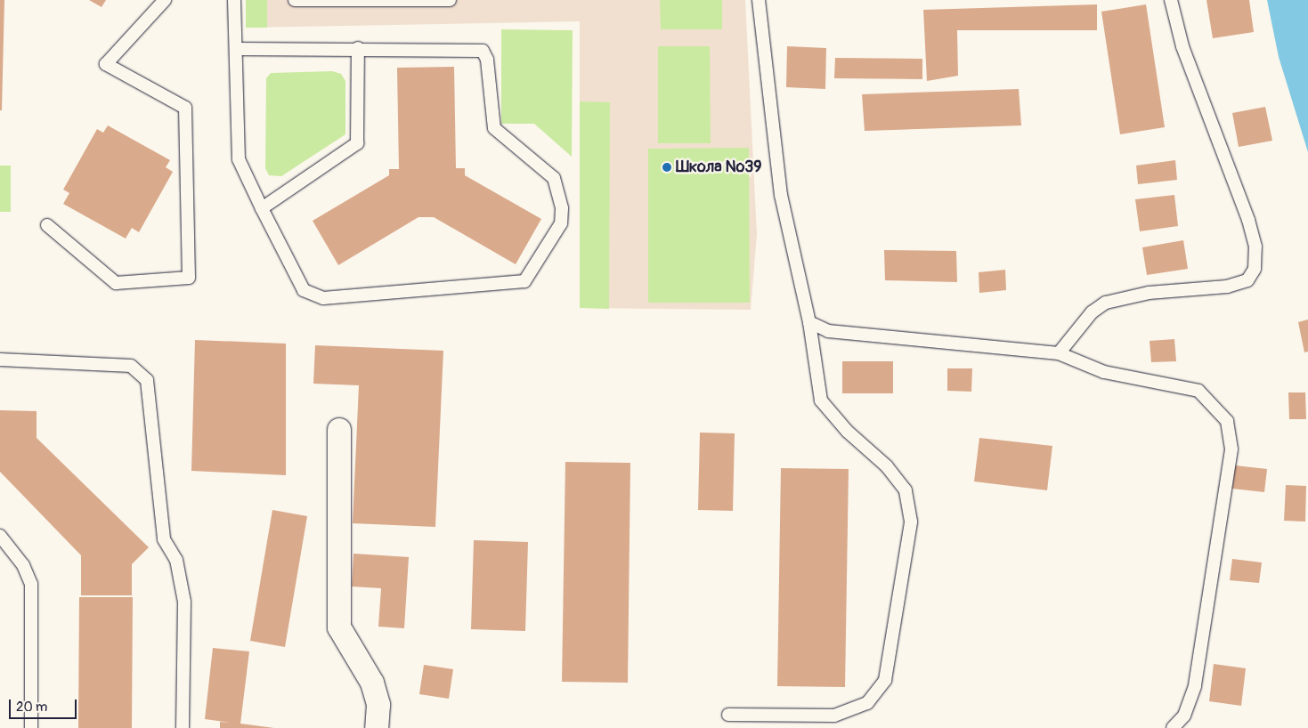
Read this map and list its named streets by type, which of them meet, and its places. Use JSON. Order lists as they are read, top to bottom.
{
  "places": ["Школа №39"],
  "scale_bar": "20 m"
}
